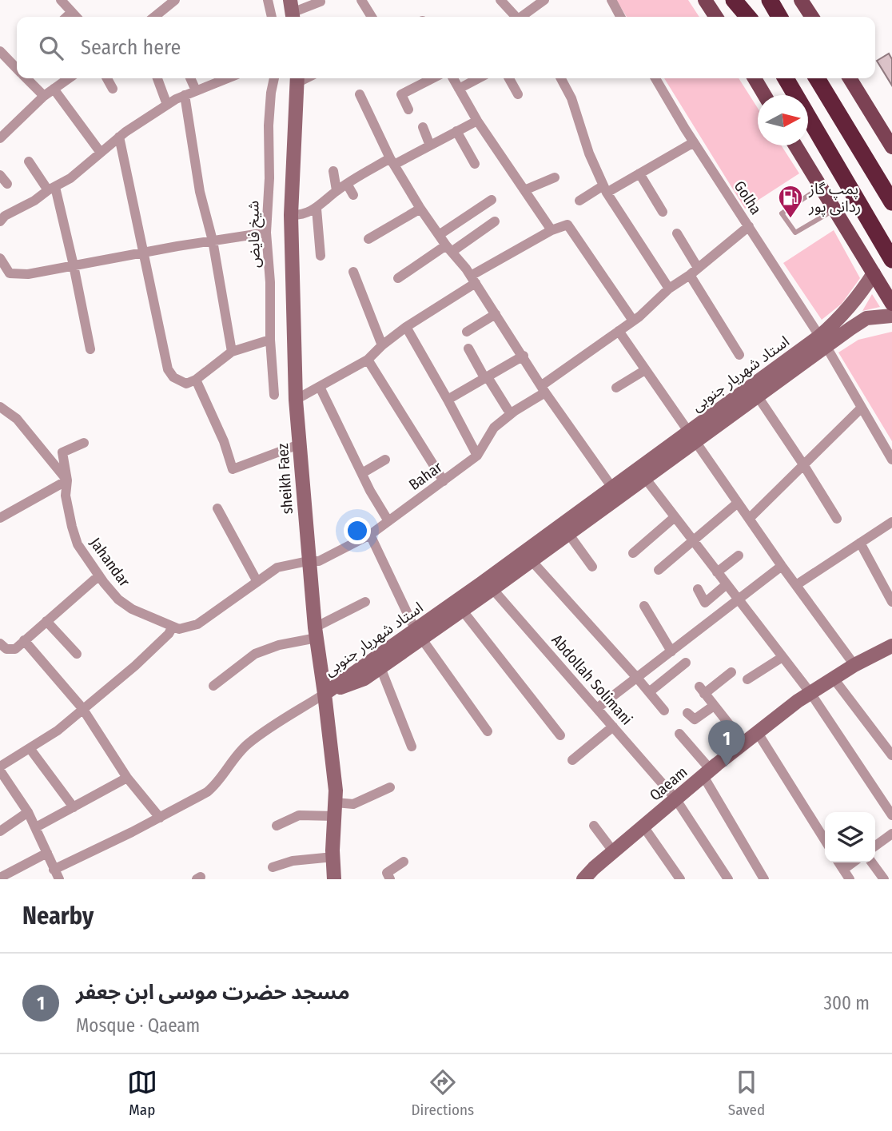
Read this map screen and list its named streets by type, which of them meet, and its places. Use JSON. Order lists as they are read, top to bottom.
{
  "streets": {
    "street": [
      "Golha",
      "شیخ فایض",
      "استاد شهریار جنوبی",
      "Bahar",
      "sheikh Faez",
      "Jahandar",
      "Abdollah Solimani",
      "Qaeam"
    ]
  },
  "crossings": [
    ["Golha", "استاد شهریار جنوبی"],
    ["Golha", "Bahar"],
    ["استاد شهریار جنوبی", "sheikh Faez"],
    ["استاد شهریار جنوبی", "Abdollah Solimani"],
    ["Bahar", "sheikh Faez"],
    ["Abdollah Solimani", "Qaeam"]
  ],
  "places": {
    "fuel station": ["پمپ گاز ردانی پور"]
  },
  "north": "right",
  "page": {
    "search": "Search here",
    "pins": "1",
    "heading": "Nearby",
    "list": [
      {
        "mark": "1",
        "name": "مسجد حضرت موسی ابن جعفر",
        "note": "Mosque · Qaeam",
        "value": "300 m"
      }
    ],
    "nav": ["Map", "Directions", "Saved"]
  }
}
